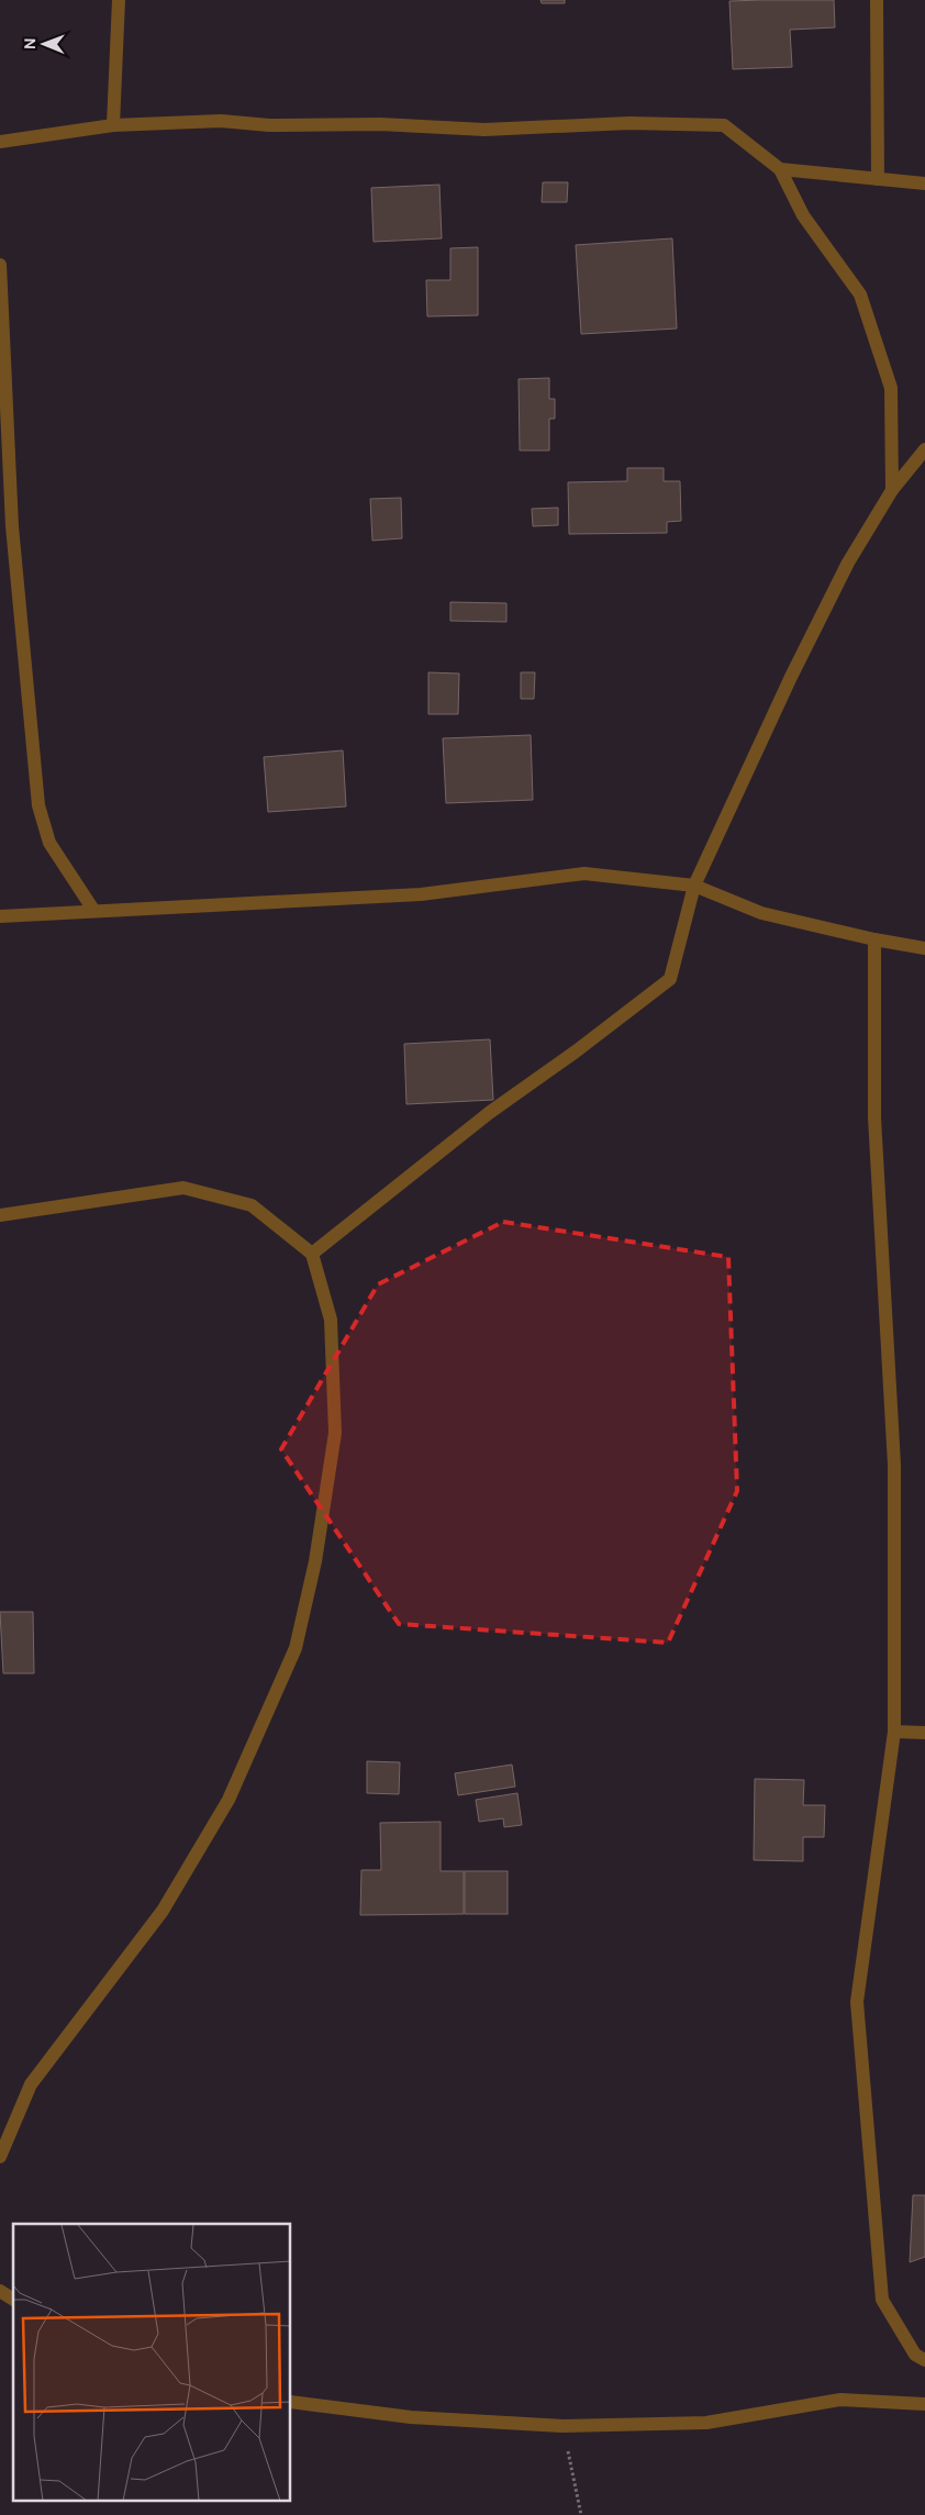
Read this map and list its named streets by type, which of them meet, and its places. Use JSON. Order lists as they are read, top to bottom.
{
  "north": "left"
}
